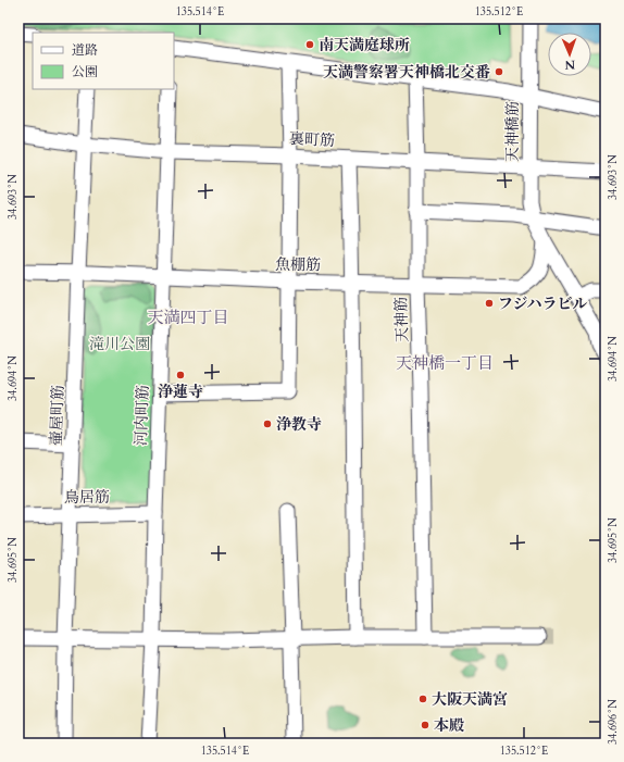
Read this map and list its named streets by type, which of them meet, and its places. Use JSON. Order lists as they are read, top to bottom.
{
  "streets": {
    "street": [
      "天神橋筋",
      "裏町筋",
      "魚棚筋",
      "天神筋",
      "壷屋町筋",
      "河内町筋",
      "鳥居筋"
    ]
  },
  "crossings": [
    ["天神橋筋", "裏町筋"],
    ["天神橋筋", "魚棚筋"],
    ["裏町筋", "天神筋"],
    ["裏町筋", "壷屋町筋"],
    ["裏町筋", "河内町筋"],
    ["魚棚筋", "天神筋"],
    ["魚棚筋", "壷屋町筋"],
    ["魚棚筋", "河内町筋"],
    ["壷屋町筋", "鳥居筋"],
    ["河内町筋", "鳥居筋"]
  ],
  "districts": ["天満四丁目", "天神橋一丁目"],
  "parks": ["滝川公園"],
  "places": [
    "南天満庭球所",
    "天満警察署天神橋北交番",
    "フジハラビル",
    "浄蓮寺",
    "浄教寺",
    "大阪天満宮",
    "本殿"
  ],
  "legend": ["道路", "公園"],
  "north": "bottom",
  "coordinates": [
    "135.514°E",
    "135.512°E",
    "34.693°N",
    "34.694°N",
    "34.695°N",
    "34.696°N"
  ]
}
